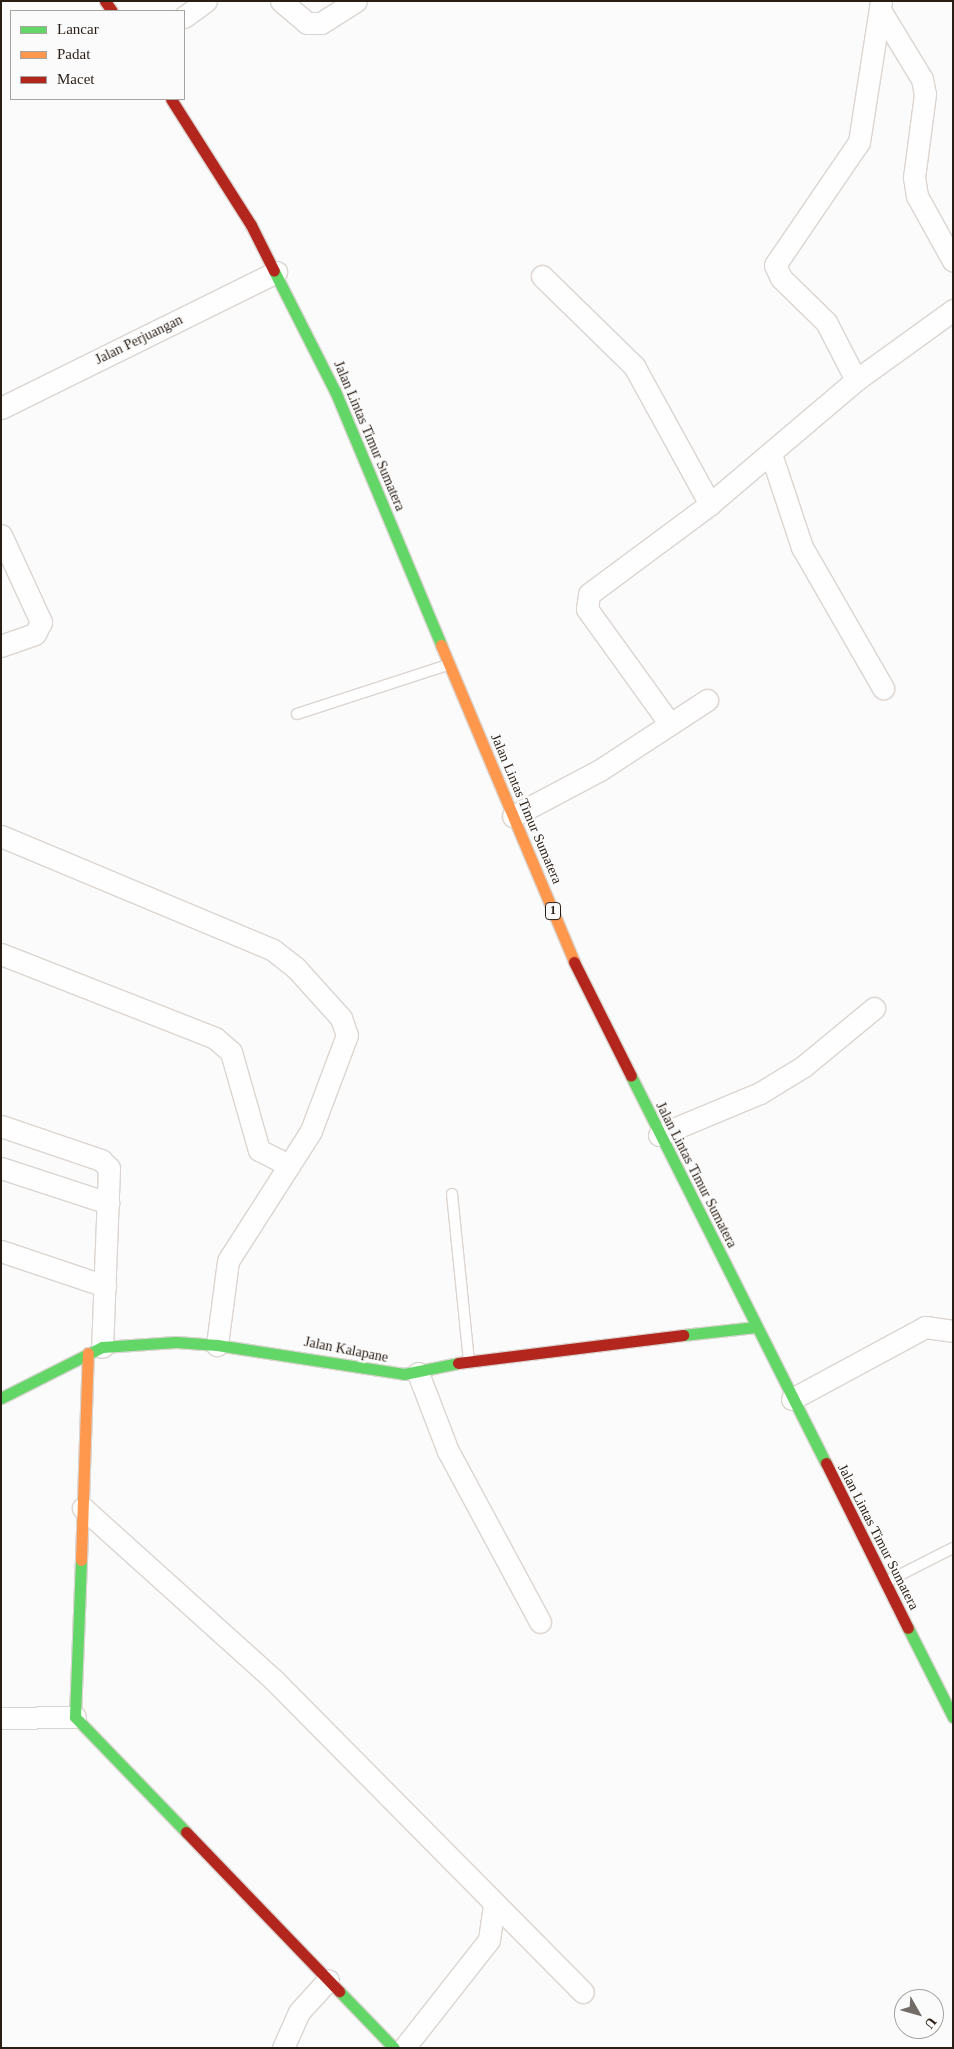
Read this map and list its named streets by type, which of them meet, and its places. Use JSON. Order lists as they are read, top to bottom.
{
  "streets": {
    "main road": ["Jalan Lintas Timur Sumatera", "1", "Jalan Kalapane"],
    "street": ["Jalan Perjuangan"]
  },
  "crossings": [
    ["Jalan Perjuangan", "Jalan Lintas Timur Sumatera"],
    ["Jalan Lintas Timur Sumatera", "Jalan Kalapane"]
  ],
  "legend": ["Lancar", "Padat", "Macet"],
  "north": "bottom right"
}
